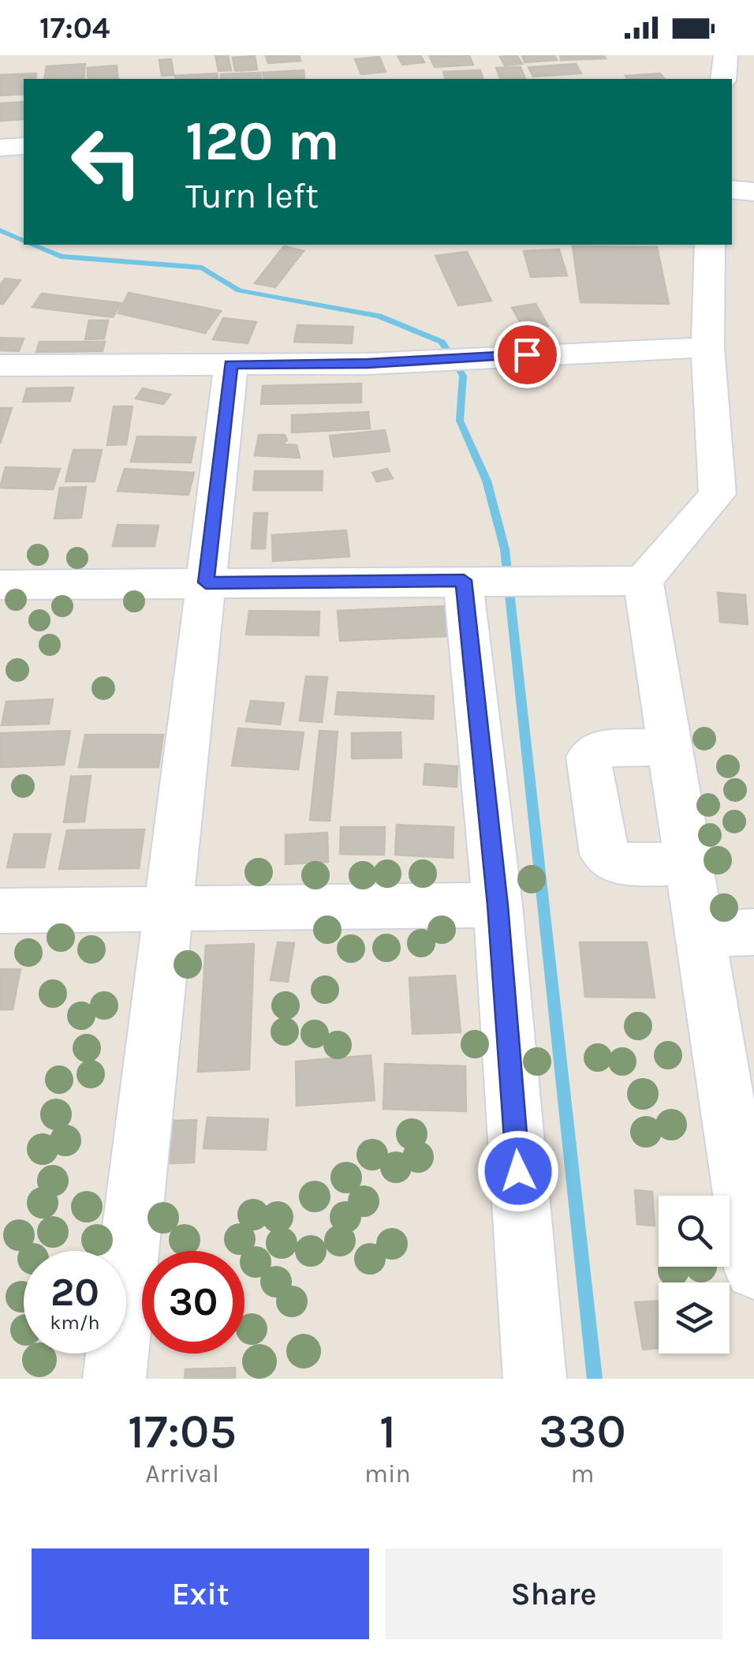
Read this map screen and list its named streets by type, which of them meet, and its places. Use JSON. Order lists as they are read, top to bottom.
{
  "page": {
    "status": "17:04",
    "turn": ["120 m", "Turn left"],
    "speed": "20 km/h",
    "limit": "30",
    "eta": [
      "17:05",
      "Arrival",
      "1",
      "min",
      "330",
      "m"
    ],
    "buttons": ["Exit", "Share"]
  }
}
